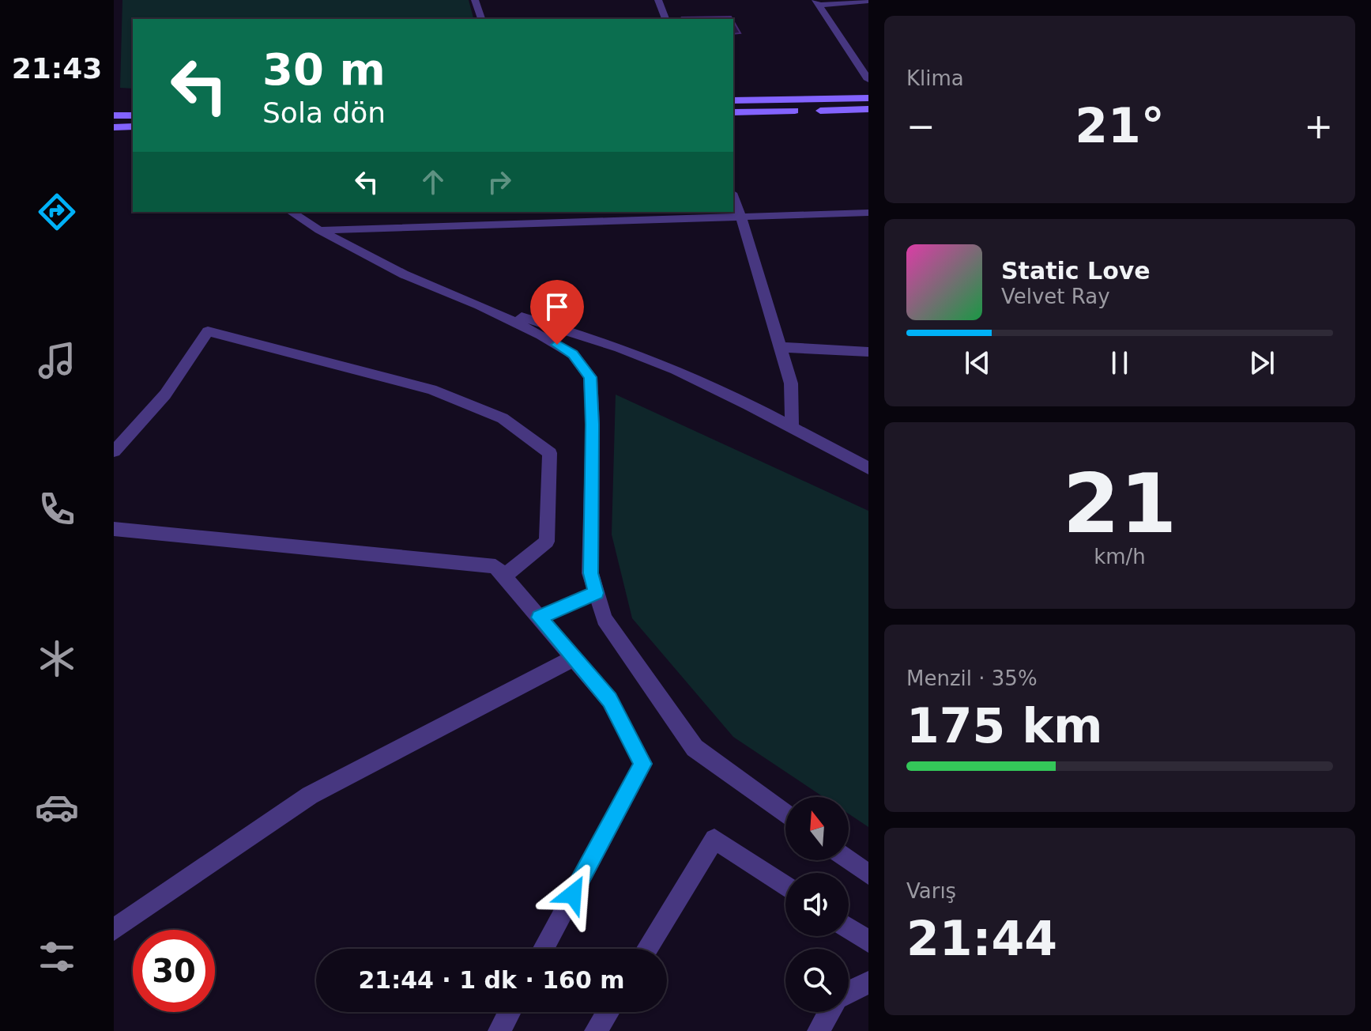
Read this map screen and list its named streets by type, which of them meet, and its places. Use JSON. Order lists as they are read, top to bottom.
{
  "north": "top",
  "page": {
    "tabs": "21:43",
    "tile": [
      "Klima",
      ["21", "km/h"],
      ["Menzil · 35%", "175 km"],
      ["Varış", "21:44"]
    ],
    "turn": ["30 m", "Sola dön"],
    "heat": ["−", "21°", "+"],
    "song": ["Static Love", "Velvet Ray"],
    "limit": "30",
    "trip": "21:44 · 1 dk · 160 m"
  }
}
